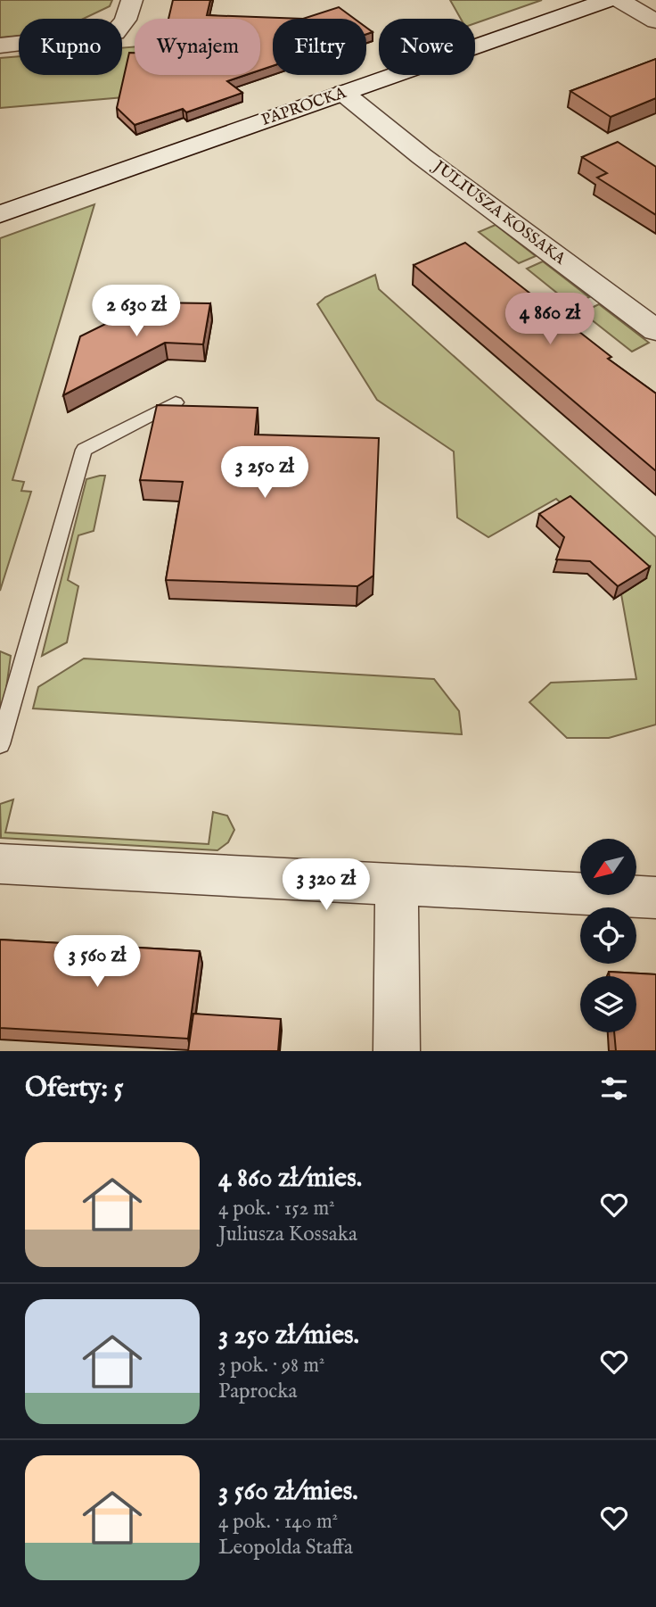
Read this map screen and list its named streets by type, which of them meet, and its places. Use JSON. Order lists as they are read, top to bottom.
{
  "streets": {
    "street": ["PAPROCKA", "JULIUSZA KOSSAKA"]
  },
  "crossings": [
    ["PAPROCKA", "JULIUSZA KOSSAKA"]
  ],
  "north": "bottom left",
  "page": {
    "chip": [
      "Kupno",
      "Wynajem",
      "Filtry",
      "Nowe"
    ],
    "price": [
      "2 630 zł",
      "4 860 zł",
      "3 250 zł",
      "3 320 zł",
      "3 560 zł"
    ],
    "heading": "Oferty: 5",
    "list": [
      {
        "name": "4 860 zł/mies.",
        "note": "4 pok. · 152 m² · Juliusza Kossaka"
      },
      {
        "name": "3 250 zł/mies.",
        "note": "3 pok. · 98 m² · Paprocka"
      },
      {
        "name": "3 560 zł/mies.",
        "note": "4 pok. · 140 m² · Leopolda Staffa"
      }
    ]
  }
}
